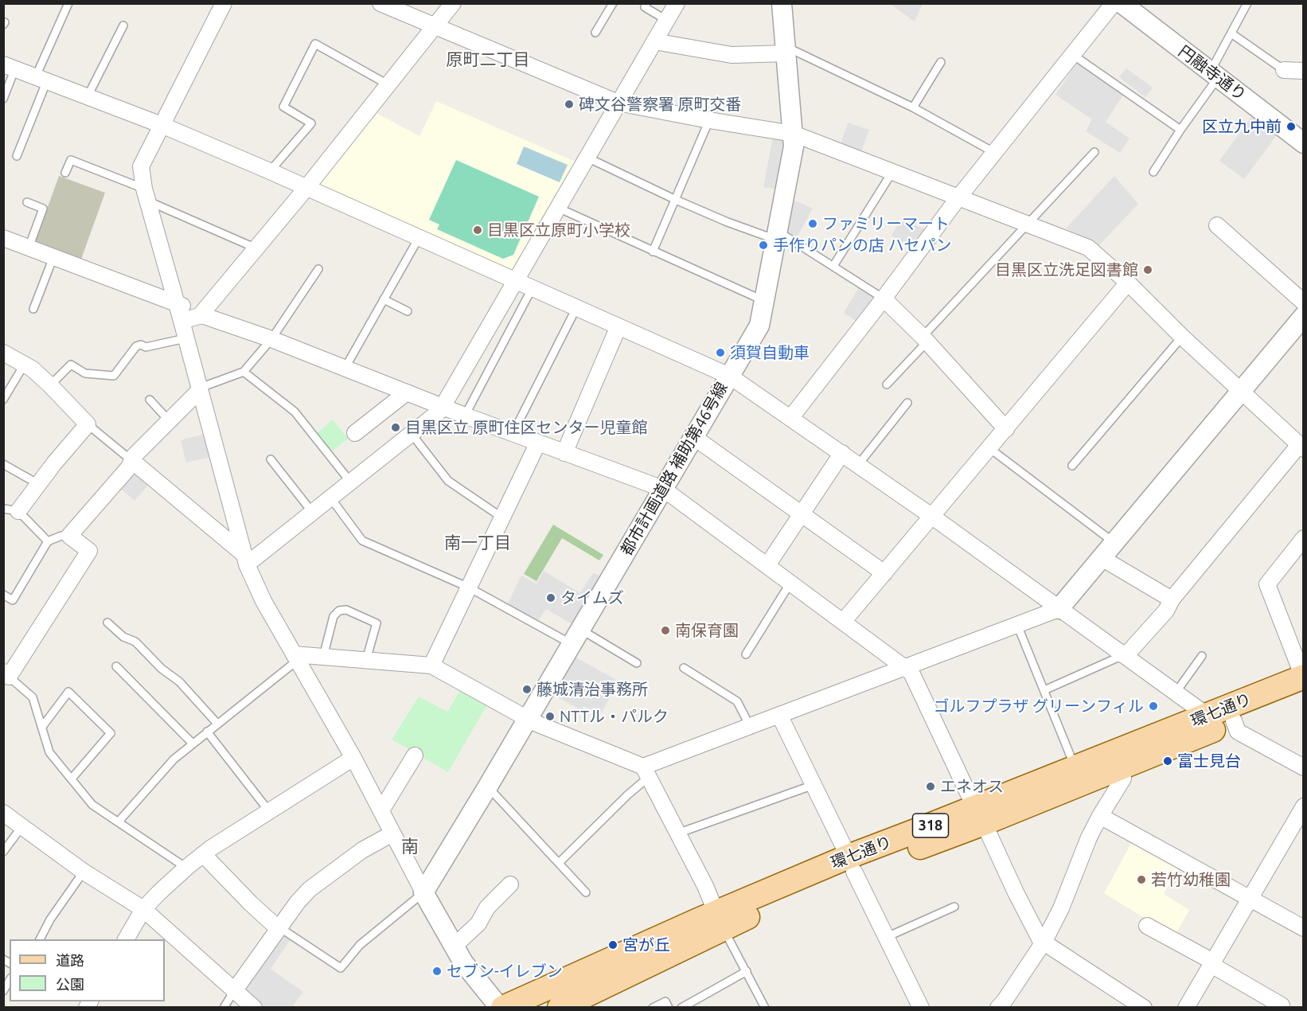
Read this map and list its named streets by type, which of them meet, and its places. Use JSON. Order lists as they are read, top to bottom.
{
  "streets": {
    "main road": ["環七通り", "318"],
    "street": ["円融寺通り", "都市計画道路 補助第46号線"]
  },
  "districts": ["原町二丁目", "南一丁目", "南"],
  "places": [
    "碑文谷警察署 原町交番",
    "区立九中前",
    "ファミリーマート",
    "目黒区立原町小学校",
    "手作りパンの店 ハセパン",
    "目黒区立洗足図書館",
    "須賀自動車",
    "目黒区立 原町住区センター児童館",
    "タイムズ",
    "南保育園",
    "藤城清治事務所",
    "ゴルフプラザ グリーンフィル",
    "NTTル・パルク",
    "富士見台",
    "エネオス",
    "若竹幼稚園",
    "宮が丘",
    "セブン-イレブン"
  ],
  "legend": ["道路", "公園"]
}
